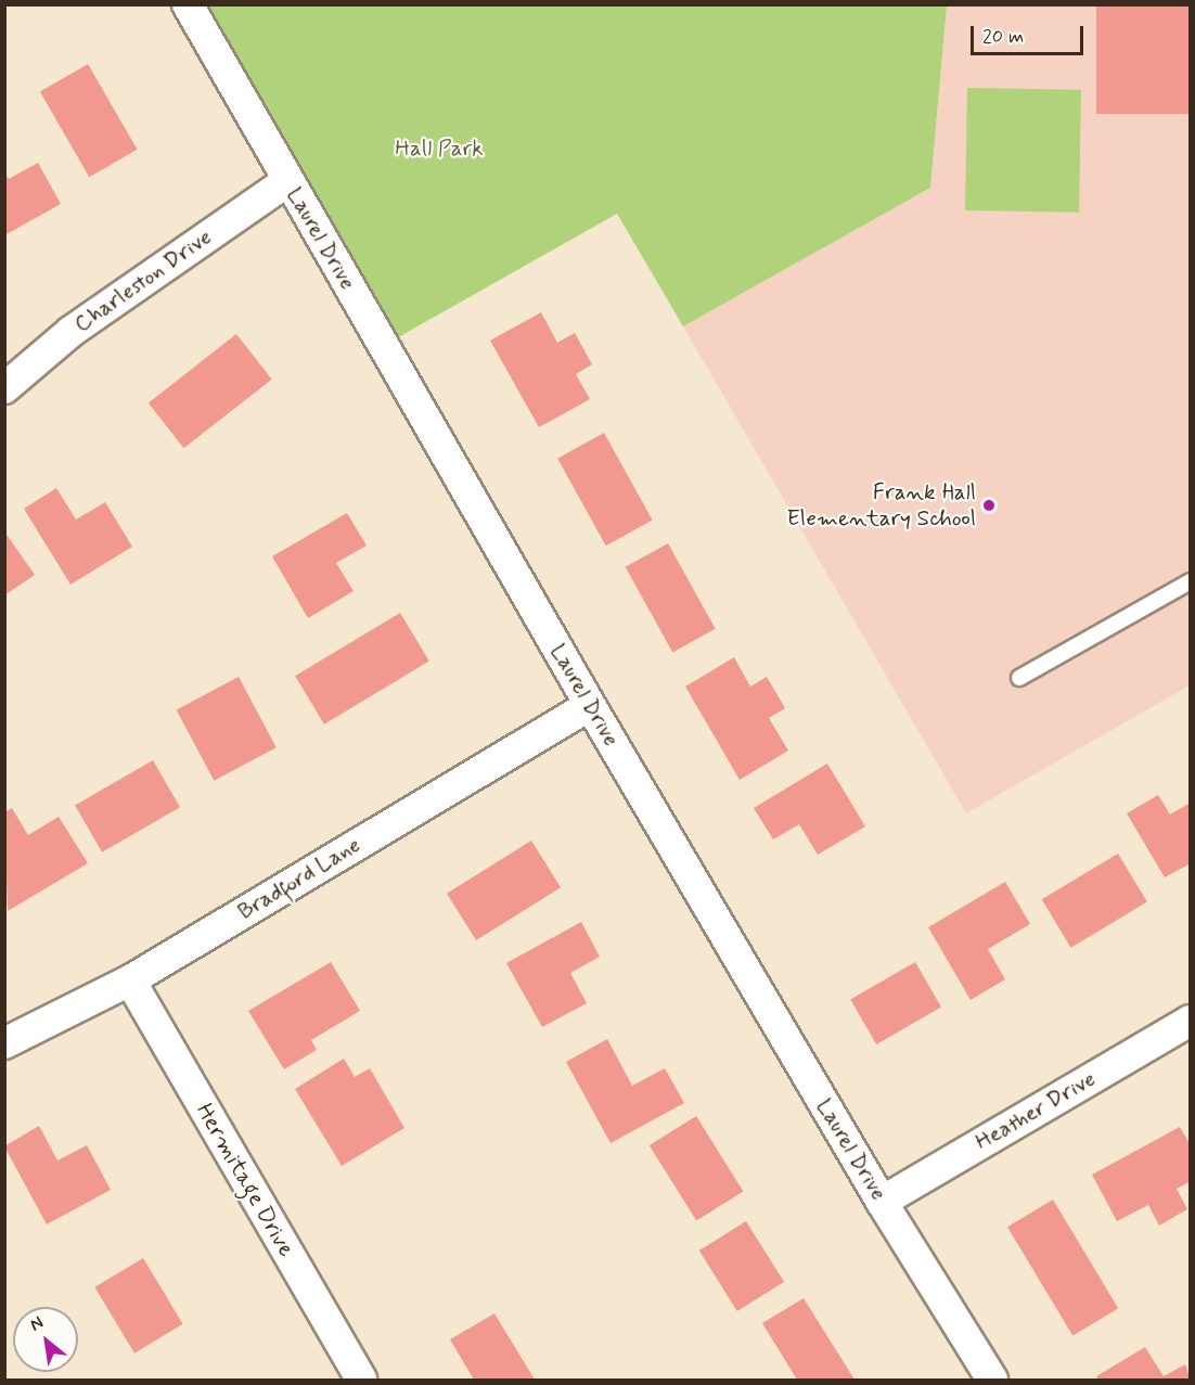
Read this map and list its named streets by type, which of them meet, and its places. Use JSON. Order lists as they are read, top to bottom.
{
  "streets": {
    "street": [
      "Laurel Drive",
      "Charleston Drive",
      "Bradford Lane",
      "Heather Drive",
      "Hermitage Drive"
    ]
  },
  "crossings": [
    ["Laurel Drive", "Charleston Drive"],
    ["Laurel Drive", "Bradford Lane"],
    ["Laurel Drive", "Heather Drive"],
    ["Bradford Lane", "Hermitage Drive"]
  ],
  "parks": ["Hall Park"],
  "places": ["Frank Hall Elementary School"],
  "scale_bar": "20 m",
  "north": "top left"
}
